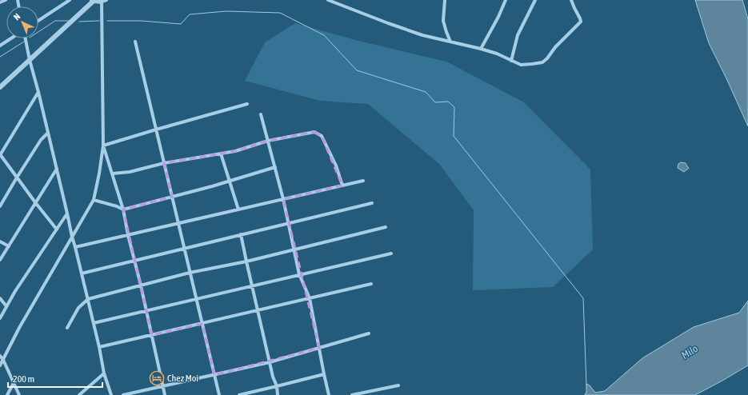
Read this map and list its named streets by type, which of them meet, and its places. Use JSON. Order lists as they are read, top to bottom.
{
  "water": ["Milo"],
  "places": {
    "hotel": ["Chez Moi"]
  },
  "scale_bar": "200 m",
  "north": "top left"
}
